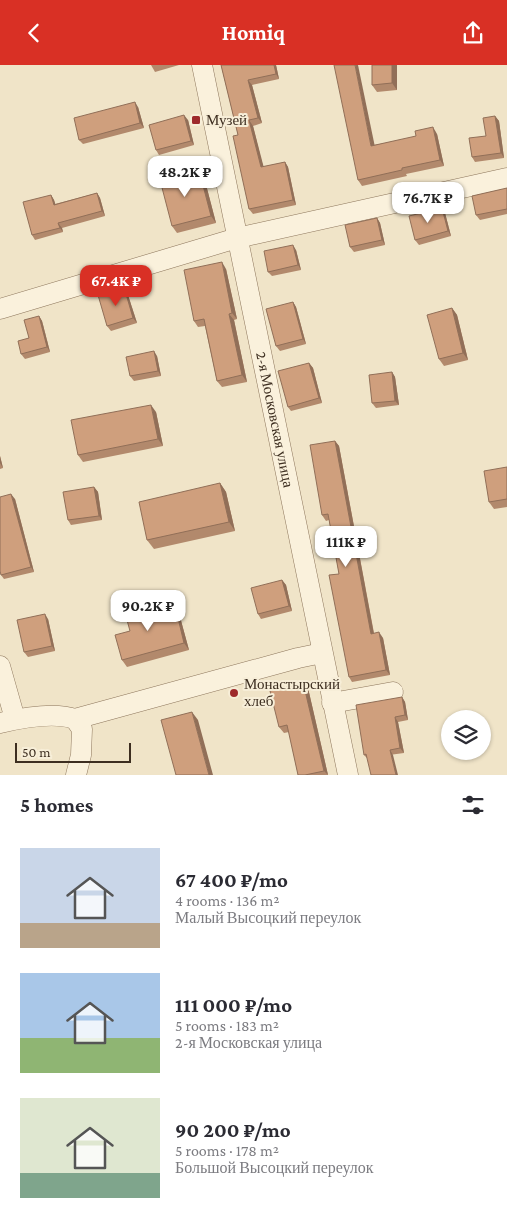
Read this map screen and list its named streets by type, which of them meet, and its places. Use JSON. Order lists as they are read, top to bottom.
{
  "streets": {
    "street": ["2-я Московская улица"]
  },
  "places": {
    "transit": ["Музей"],
    "other": ["Монастырский хлеб"]
  },
  "scale_bar": "50 m",
  "page": {
    "header": "Homiq",
    "price": [
      "48.2K ₽",
      "76.7K ₽",
      "67.4K ₽",
      "111K ₽",
      "90.2K ₽"
    ],
    "scale": "50 m",
    "heading": "5 homes",
    "list": [
      {
        "name": "67 400 ₽/mo",
        "note": "4 rooms · 136 m² · Малый Высоцкий переулок"
      },
      {
        "name": "111 000 ₽/mo",
        "note": "5 rooms · 183 m² · 2-я Московская улица"
      },
      {
        "name": "90 200 ₽/mo",
        "note": "5 rooms · 178 m² · Большой Высоцкий переулок"
      }
    ]
  }
}
